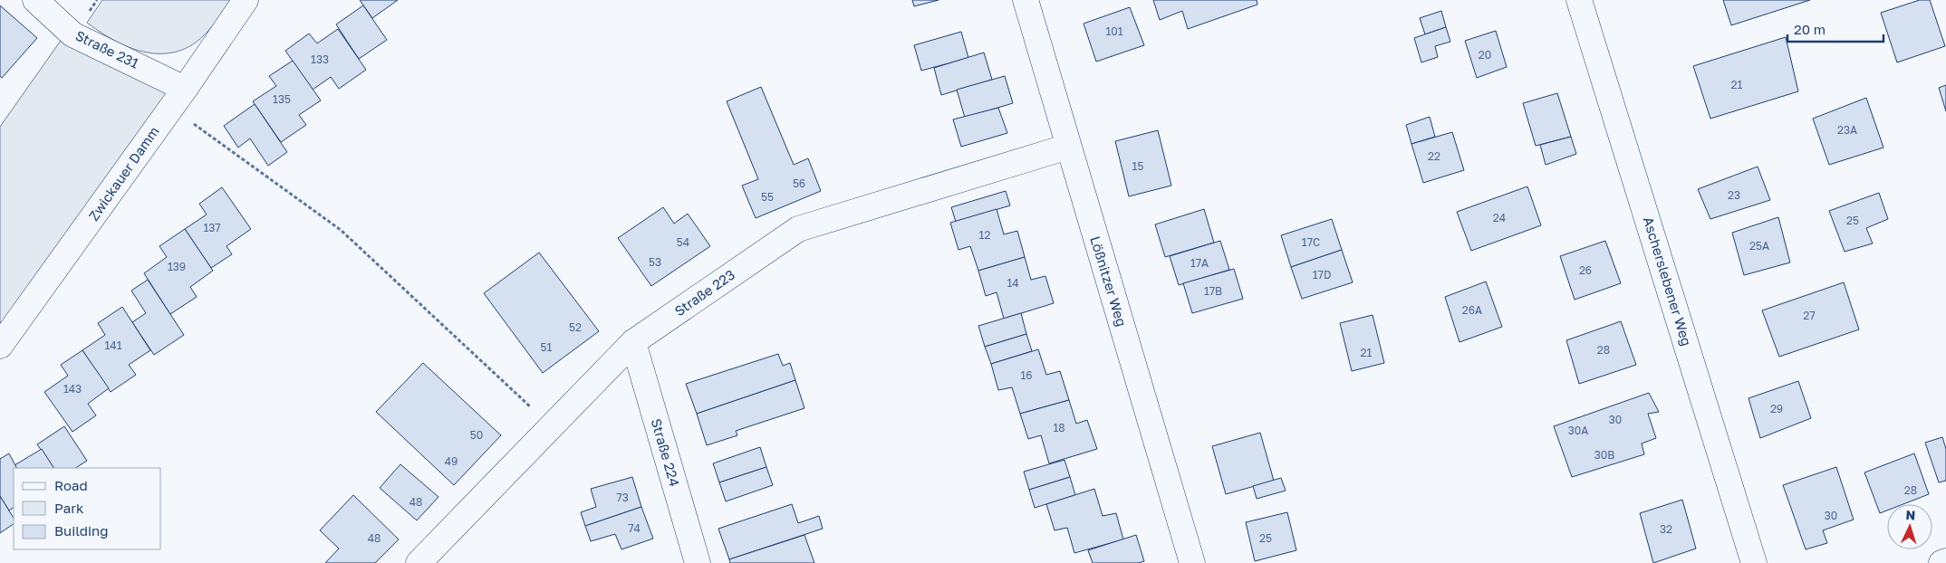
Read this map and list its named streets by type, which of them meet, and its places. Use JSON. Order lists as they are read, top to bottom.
{
  "streets": {
    "street": [
      "Straße 231",
      "Zwickauer Damm",
      "Lößnitzer Weg",
      "Ascherslebener Weg",
      "Straße 223",
      "Straße 224"
    ]
  },
  "crossings": [
    ["Straße 231", "Zwickauer Damm"],
    ["Lößnitzer Weg", "Straße 223"],
    ["Straße 223", "Straße 224"]
  ],
  "house_numbers": [
    "101",
    "20",
    "133",
    "21",
    "135",
    "23A",
    "22",
    "15",
    "56",
    "23",
    "55",
    "24",
    "25",
    "137",
    "12",
    "54",
    "17C",
    "25A",
    "53",
    "17A",
    "139",
    "26",
    "17D",
    "14",
    "17B",
    "26A",
    "27",
    "52",
    "141",
    "51",
    "28",
    "21",
    "16",
    "143",
    "29",
    "30",
    "18",
    "30A",
    "50",
    "30B",
    "49",
    "28",
    "73",
    "48",
    "30",
    "74",
    "32",
    "48",
    "25"
  ],
  "legend": ["Road", "Park", "Building"],
  "scale_bar": "20 m",
  "north": "top"
}
